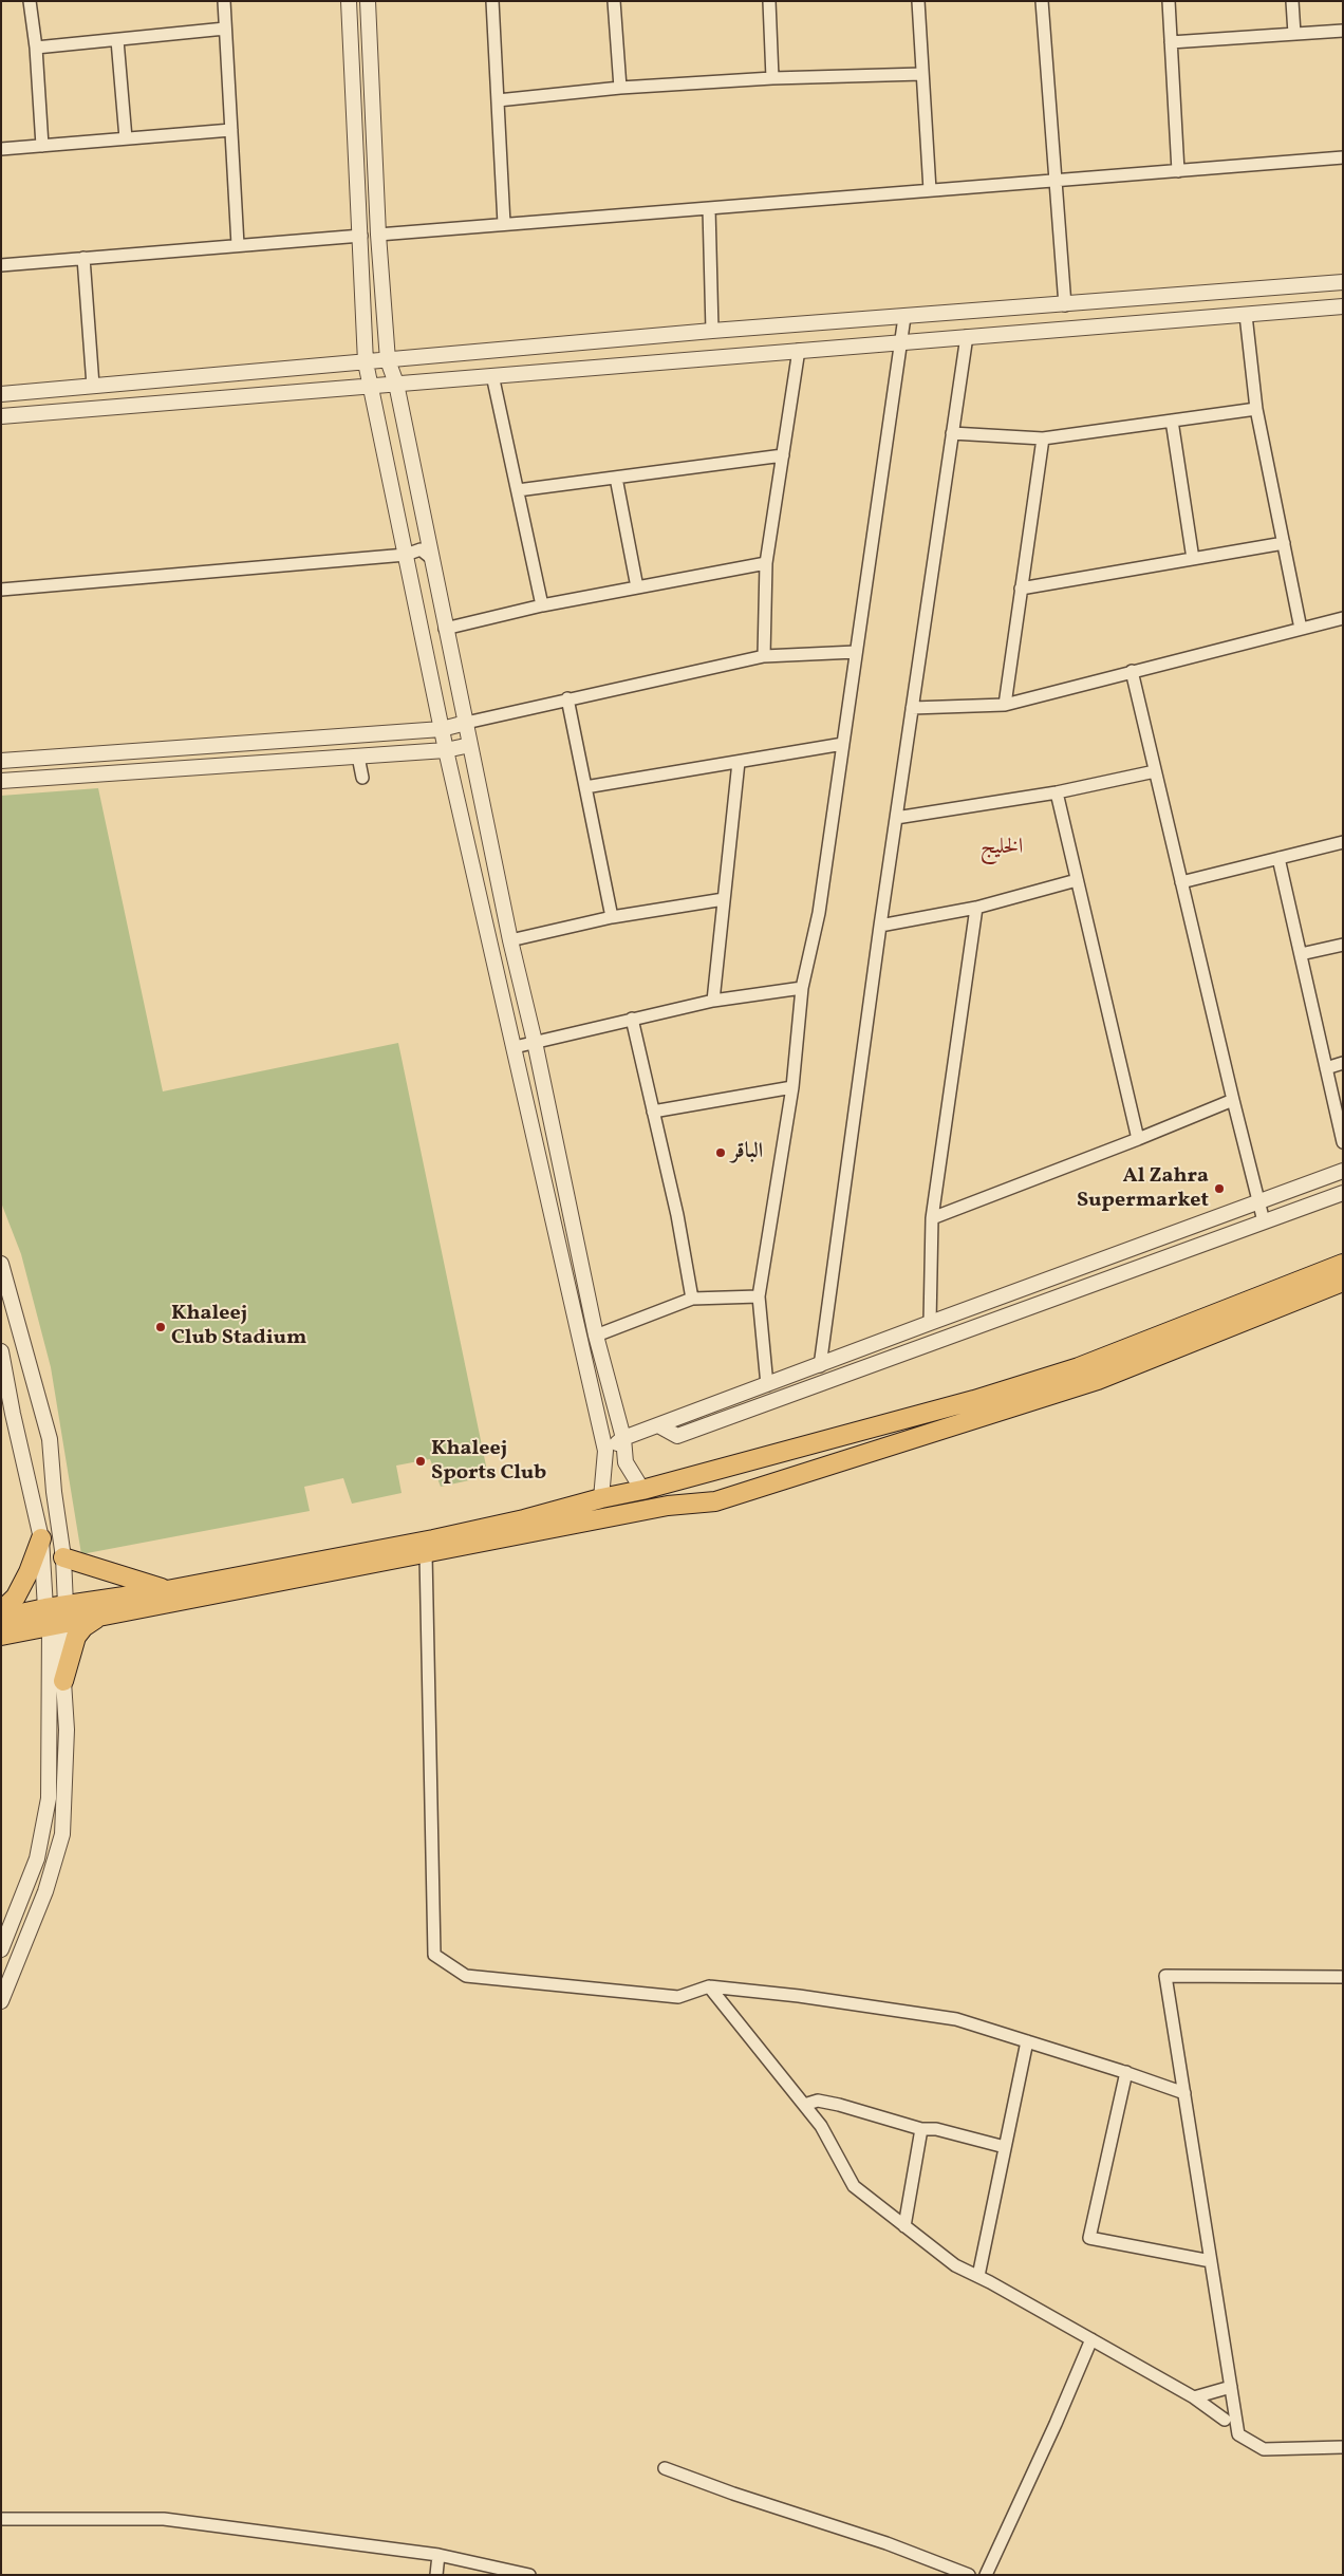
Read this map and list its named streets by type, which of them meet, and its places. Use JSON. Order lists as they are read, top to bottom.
{
  "districts": ["الخليج"],
  "places": [
    "الباقر",
    "Al Zahra Supermarket",
    "Khaleej Club Stadium",
    "Khaleej Sports Club"
  ]
}
